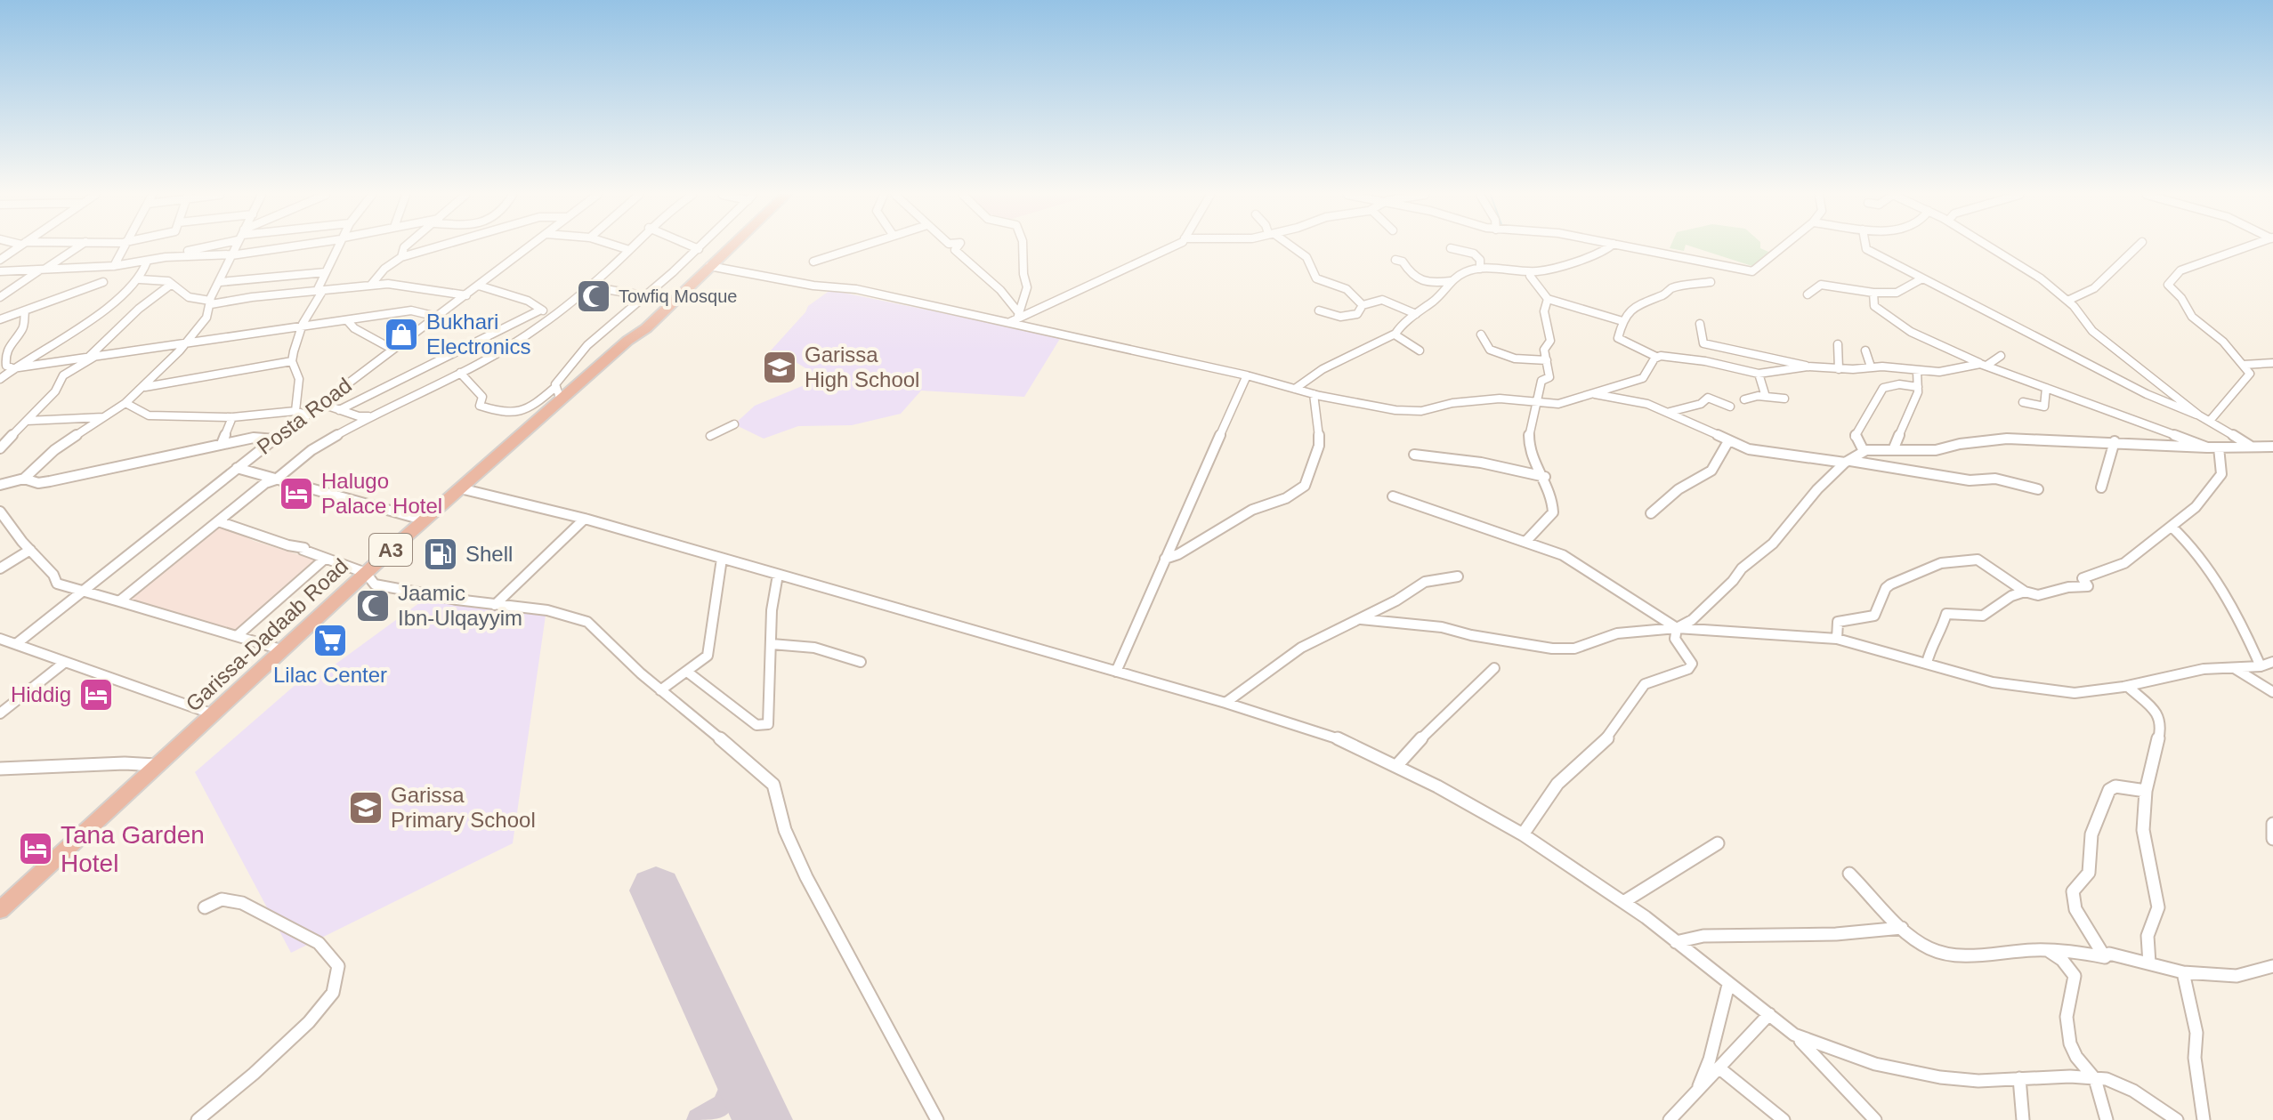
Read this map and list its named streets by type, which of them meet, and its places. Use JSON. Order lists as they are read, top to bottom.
{
  "streets": {
    "highway": ["A3", "Garissa-Dadaab Road"],
    "street": ["Posta Road"]
  },
  "places": {
    "mosque": ["Towfiq Mosque", "Jaamic Ibn-Ulqayyim"],
    "shop": ["Bukhari Electronics"],
    "school or university": ["Garissa High School", "Garissa Primary School"],
    "hotel": ["Halugo Palace Hotel", "Hiddig", "Tana Garden Hotel"],
    "fuel station": ["Shell"],
    "supermarket": ["Lilac Center"]
  }
}
